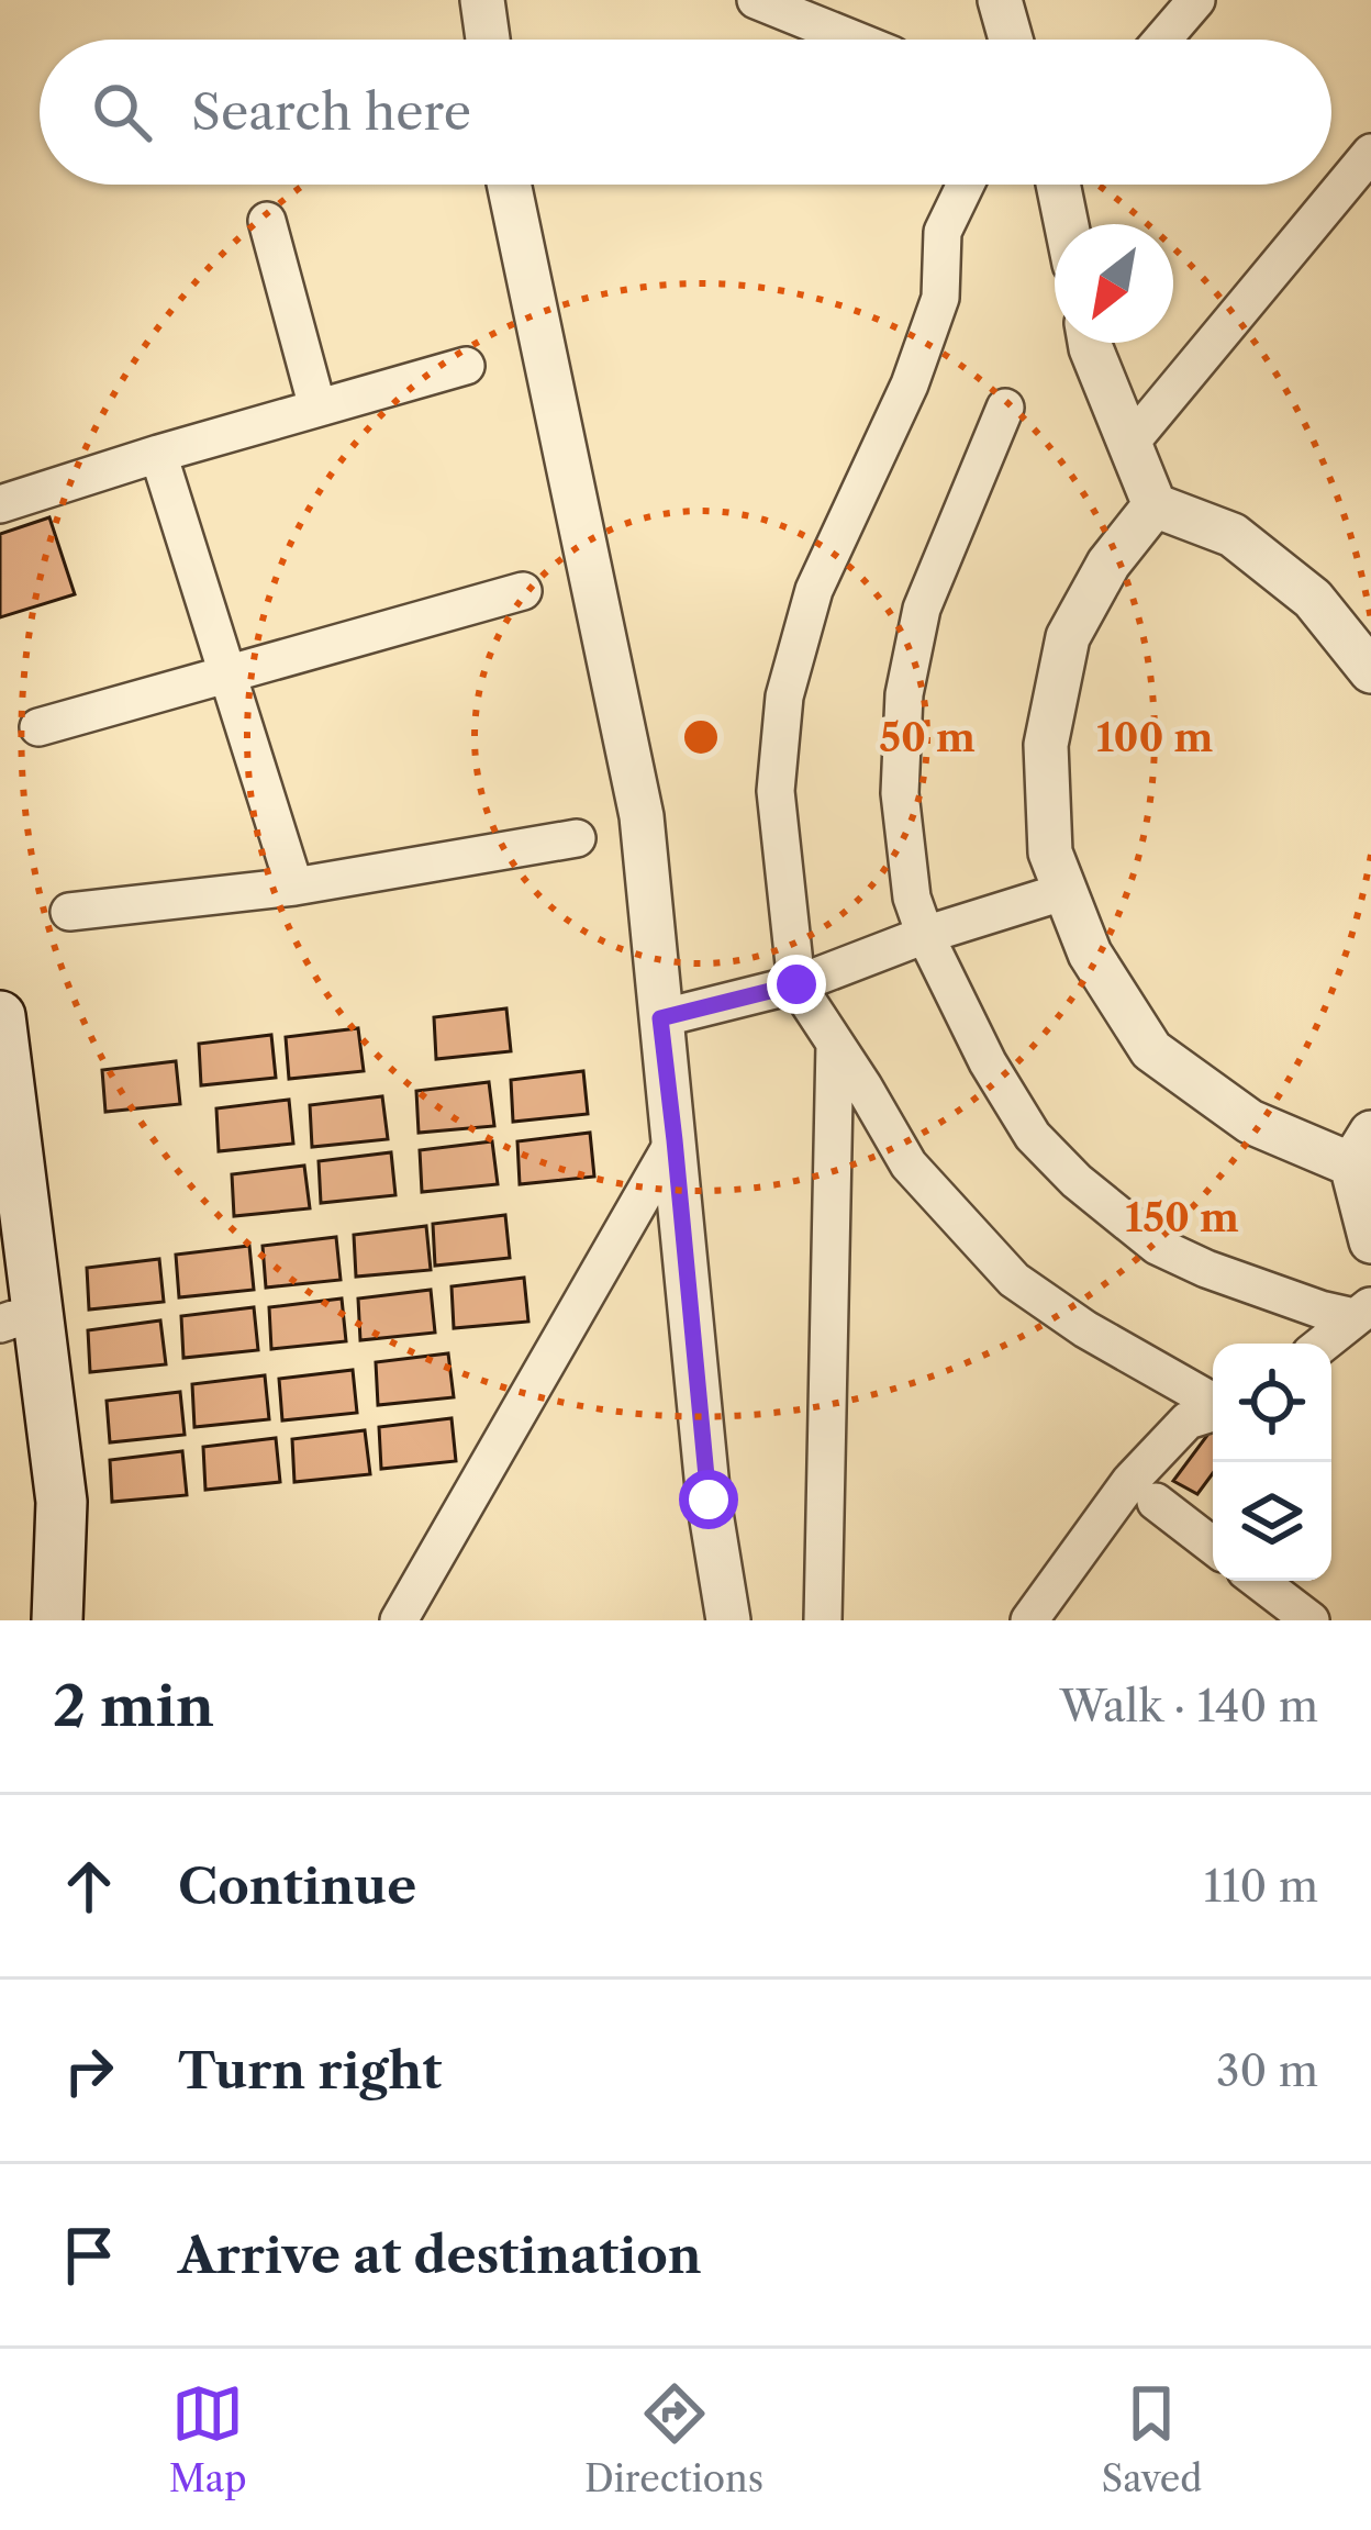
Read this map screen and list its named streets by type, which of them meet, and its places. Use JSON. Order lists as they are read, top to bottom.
{
  "north": "bottom left",
  "page": {
    "search": "Search here",
    "heading": ["2 min", "Walk · 140 m"],
    "list": [
      ["Continue", "110 m"],
      ["Turn right", "30 m"],
      "Arrive at destination"
    ],
    "nav": ["Map", "Directions", "Saved"]
  },
  "rings": ["50 m", "100 m", "150 m"]
}
